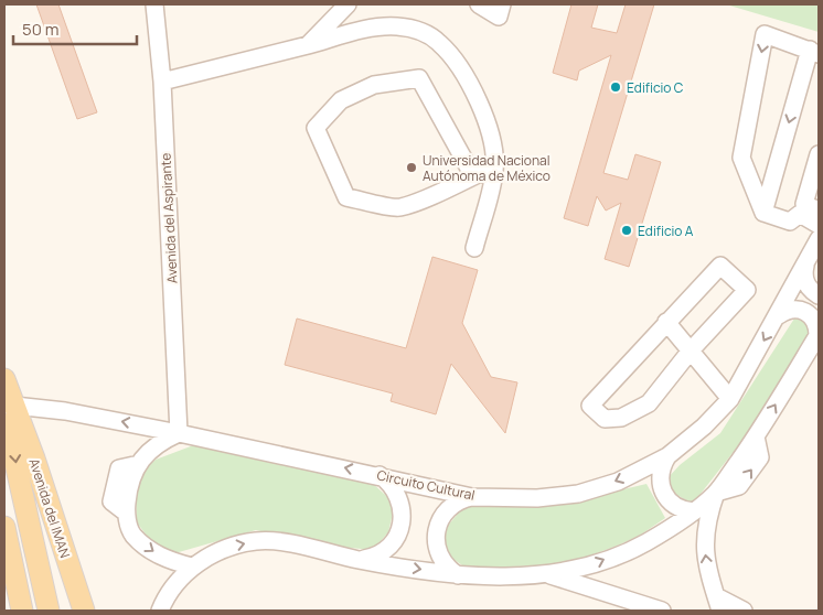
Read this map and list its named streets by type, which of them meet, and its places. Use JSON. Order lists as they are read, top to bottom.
{
  "streets": {
    "main road": ["Avenida del IMAN"],
    "street": ["Avenida del Aspirante", "Circuito Cultural"]
  },
  "crossings": [
    ["Avenida del Aspirante", "Circuito Cultural"],
    ["Circuito Cultural", "Avenida del IMAN"]
  ],
  "places": ["Edificio C", "Universidad Nacional Autónoma de México", "Edificio A"],
  "scale_bar": "50 m"
}
